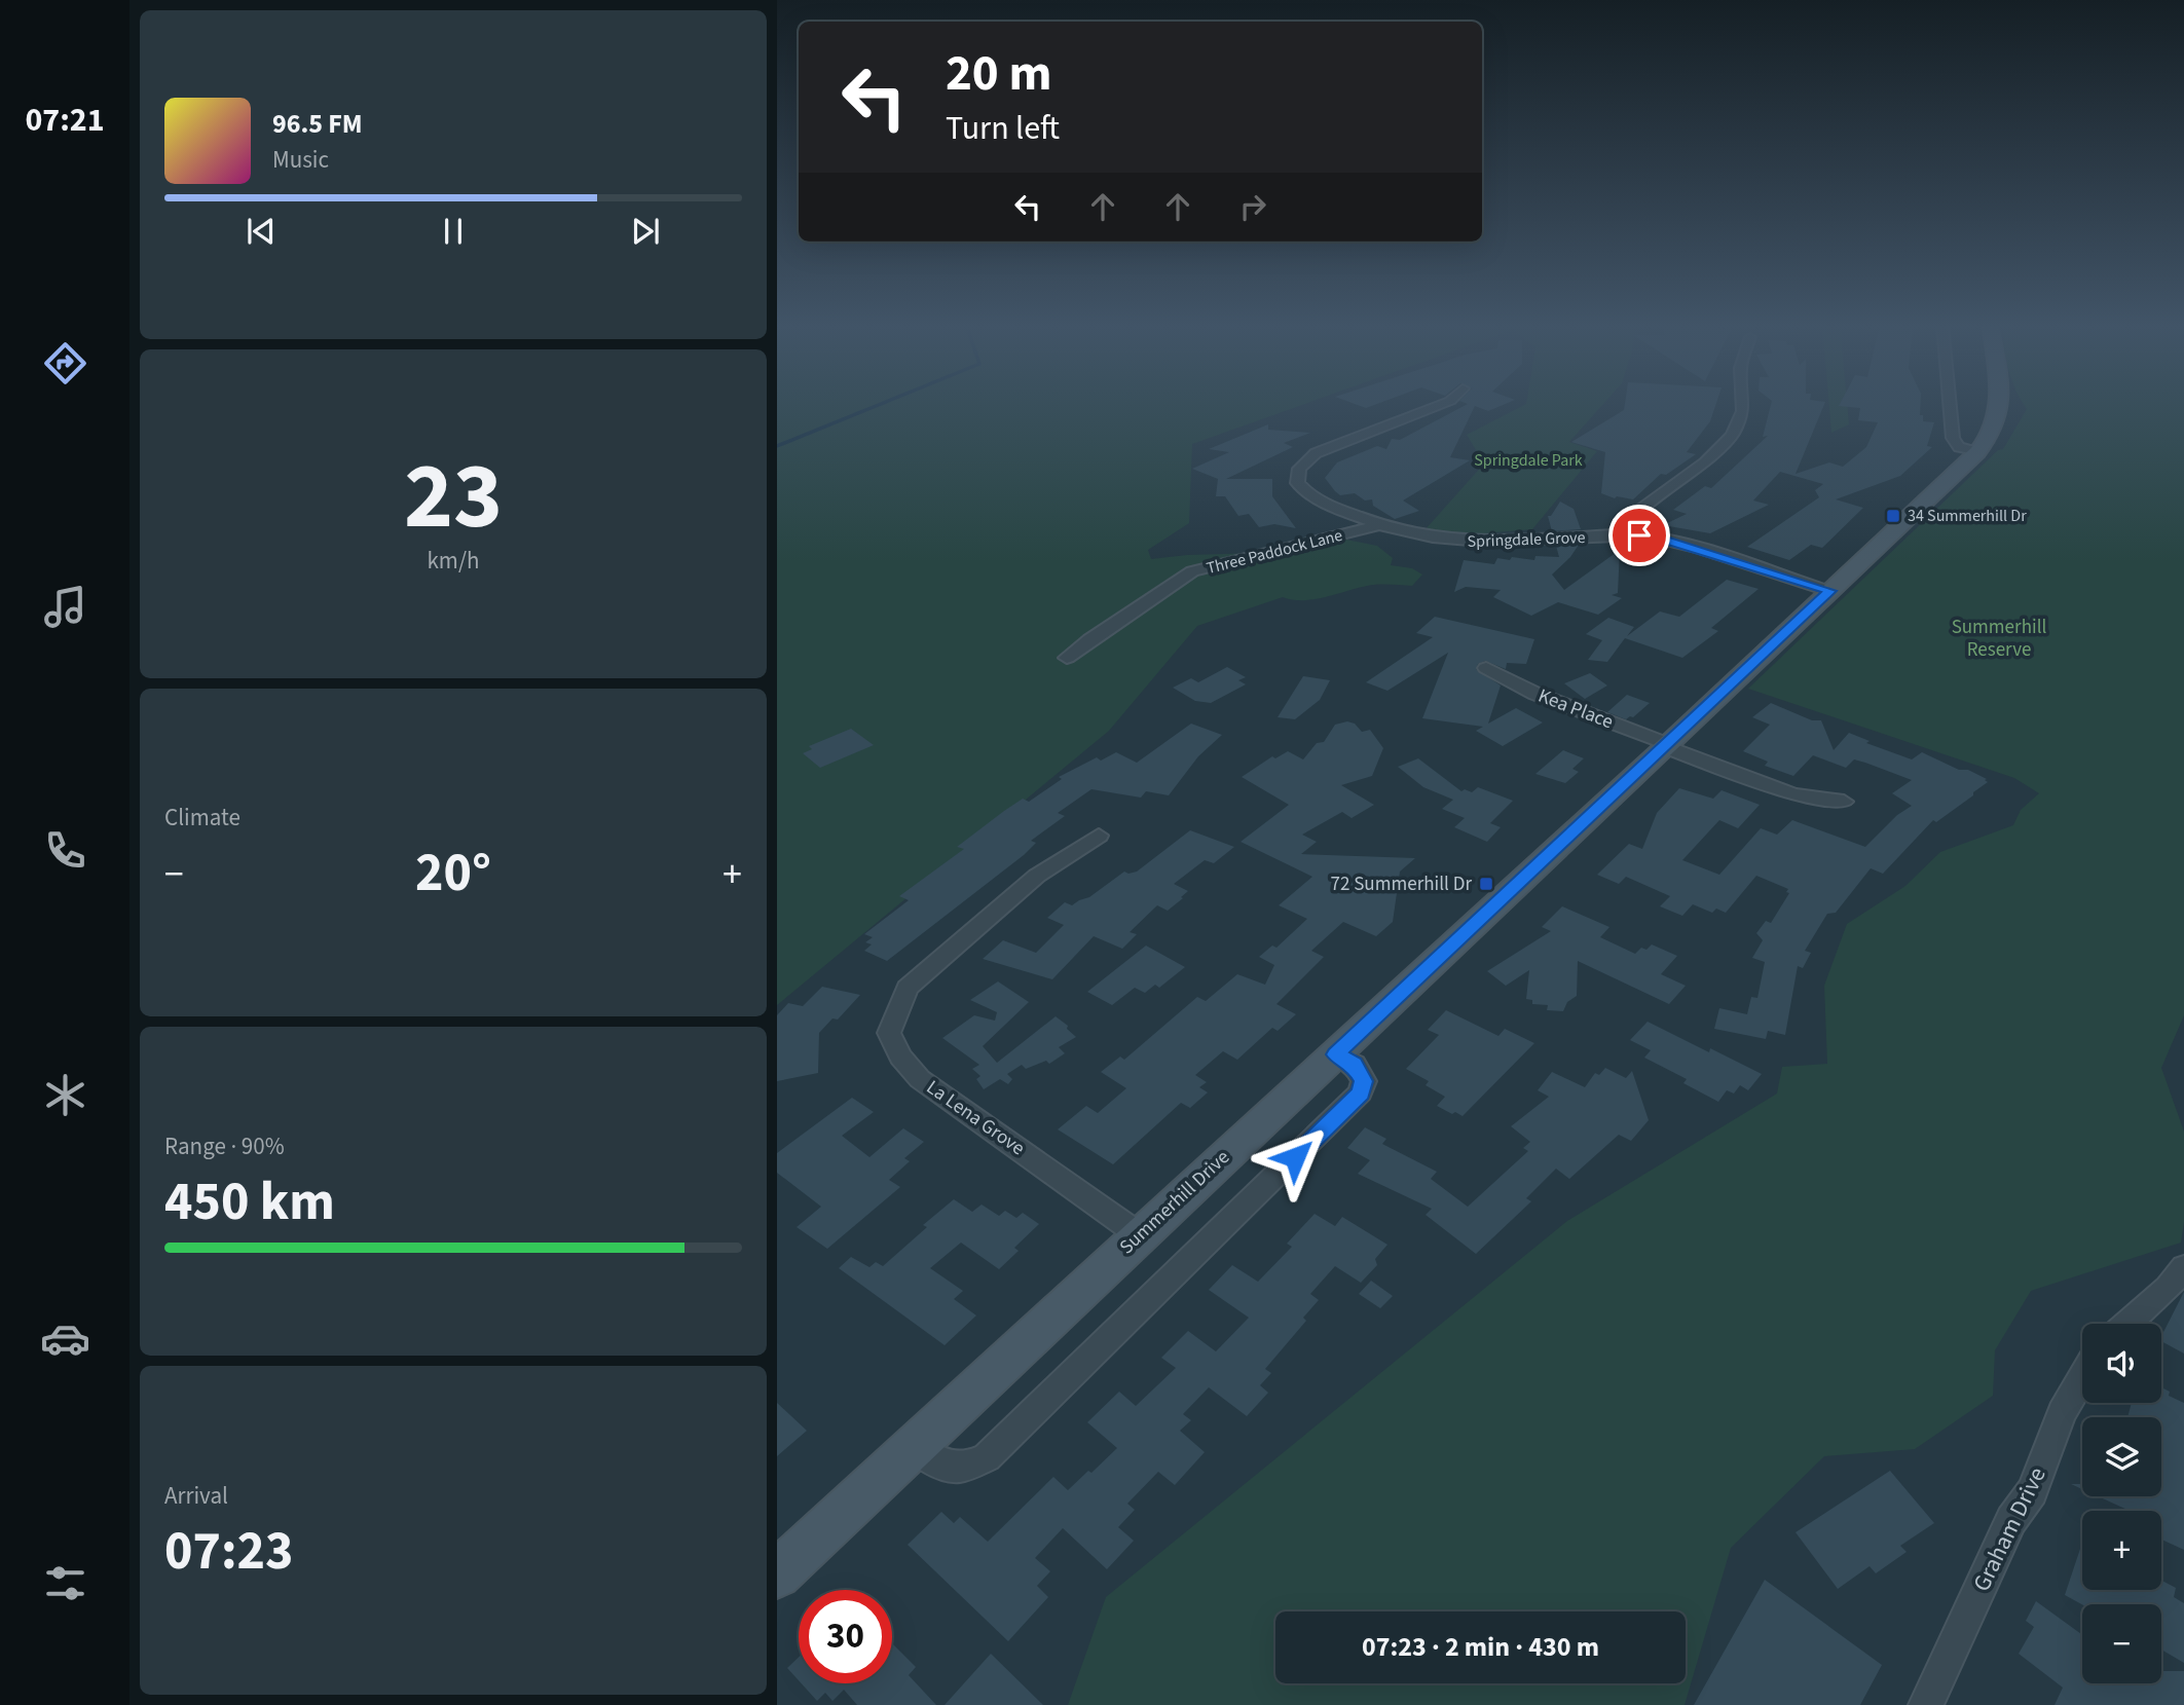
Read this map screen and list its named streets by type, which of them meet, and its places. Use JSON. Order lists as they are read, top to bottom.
{
  "streets": {
    "main road": ["Summerhill Drive"],
    "street": [
      "Springdale Grove",
      "Three Paddock Lane",
      "Kea Place",
      "La Lena Grove",
      "Graham Drive"
    ]
  },
  "crossings": [
    ["Springdale Grove", "Three Paddock Lane"],
    ["Springdale Grove", "Summerhill Drive"],
    ["Kea Place", "Summerhill Drive"],
    ["La Lena Grove", "Summerhill Drive"]
  ],
  "parks": ["Springdale Park", "Summerhill Reserve"],
  "places": {
    "transit": ["34 Summerhill Dr", "72 Summerhill Dr"]
  },
  "page": {
    "tabs": "07:21",
    "turn": ["20 m", "Turn left"],
    "song": ["96.5 FM", "Music"],
    "tile": [
      ["23", "km/h"],
      "Climate",
      ["Range · 90%", "450 km"],
      ["Arrival", "07:23"]
    ],
    "heat": ["−", "20°", "+"],
    "map_buttons": ["+", "−"],
    "limit": "30",
    "trip": "07:23 · 2 min · 430 m"
  }
}
